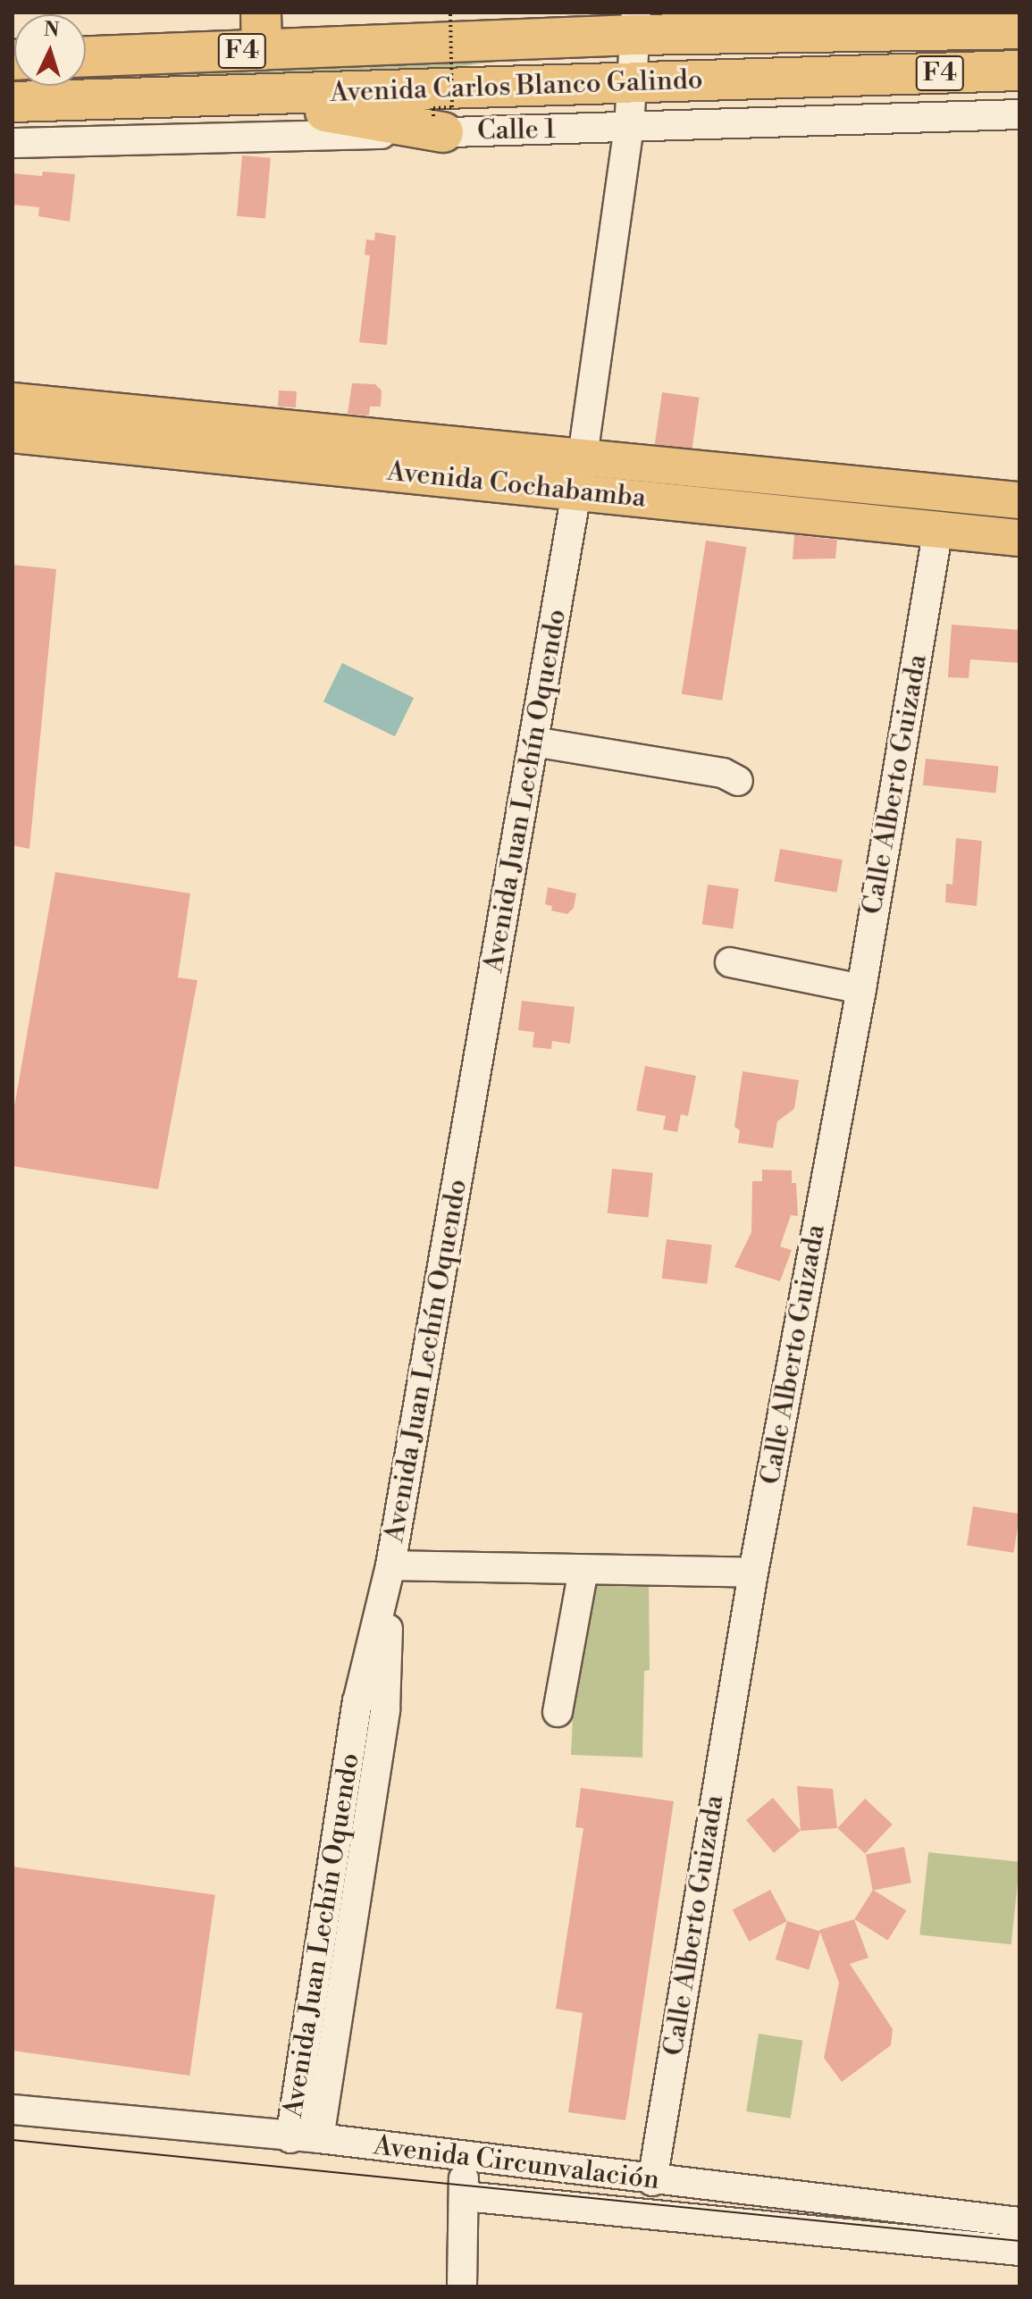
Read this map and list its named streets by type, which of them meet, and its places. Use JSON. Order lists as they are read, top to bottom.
{
  "streets": {
    "highway": ["F4", "Avenida Carlos Blanco Galindo"],
    "main road": ["Avenida Cochabamba"],
    "street": [
      "Calle 1",
      "Calle Alberto Guizada",
      "Avenida Juan Lechín Oquendo",
      "Avenida Circunvalación"
    ]
  },
  "crossings": [
    ["Avenida Carlos Blanco Galindo", "Avenida Juan Lechín Oquendo"],
    ["Calle 1", "Avenida Juan Lechín Oquendo"],
    ["Avenida Cochabamba", "Calle Alberto Guizada"],
    ["Avenida Cochabamba", "Avenida Juan Lechín Oquendo"],
    ["Calle Alberto Guizada", "Avenida Circunvalación"],
    ["Avenida Juan Lechín Oquendo", "Avenida Circunvalación"]
  ],
  "north": "top"
}
